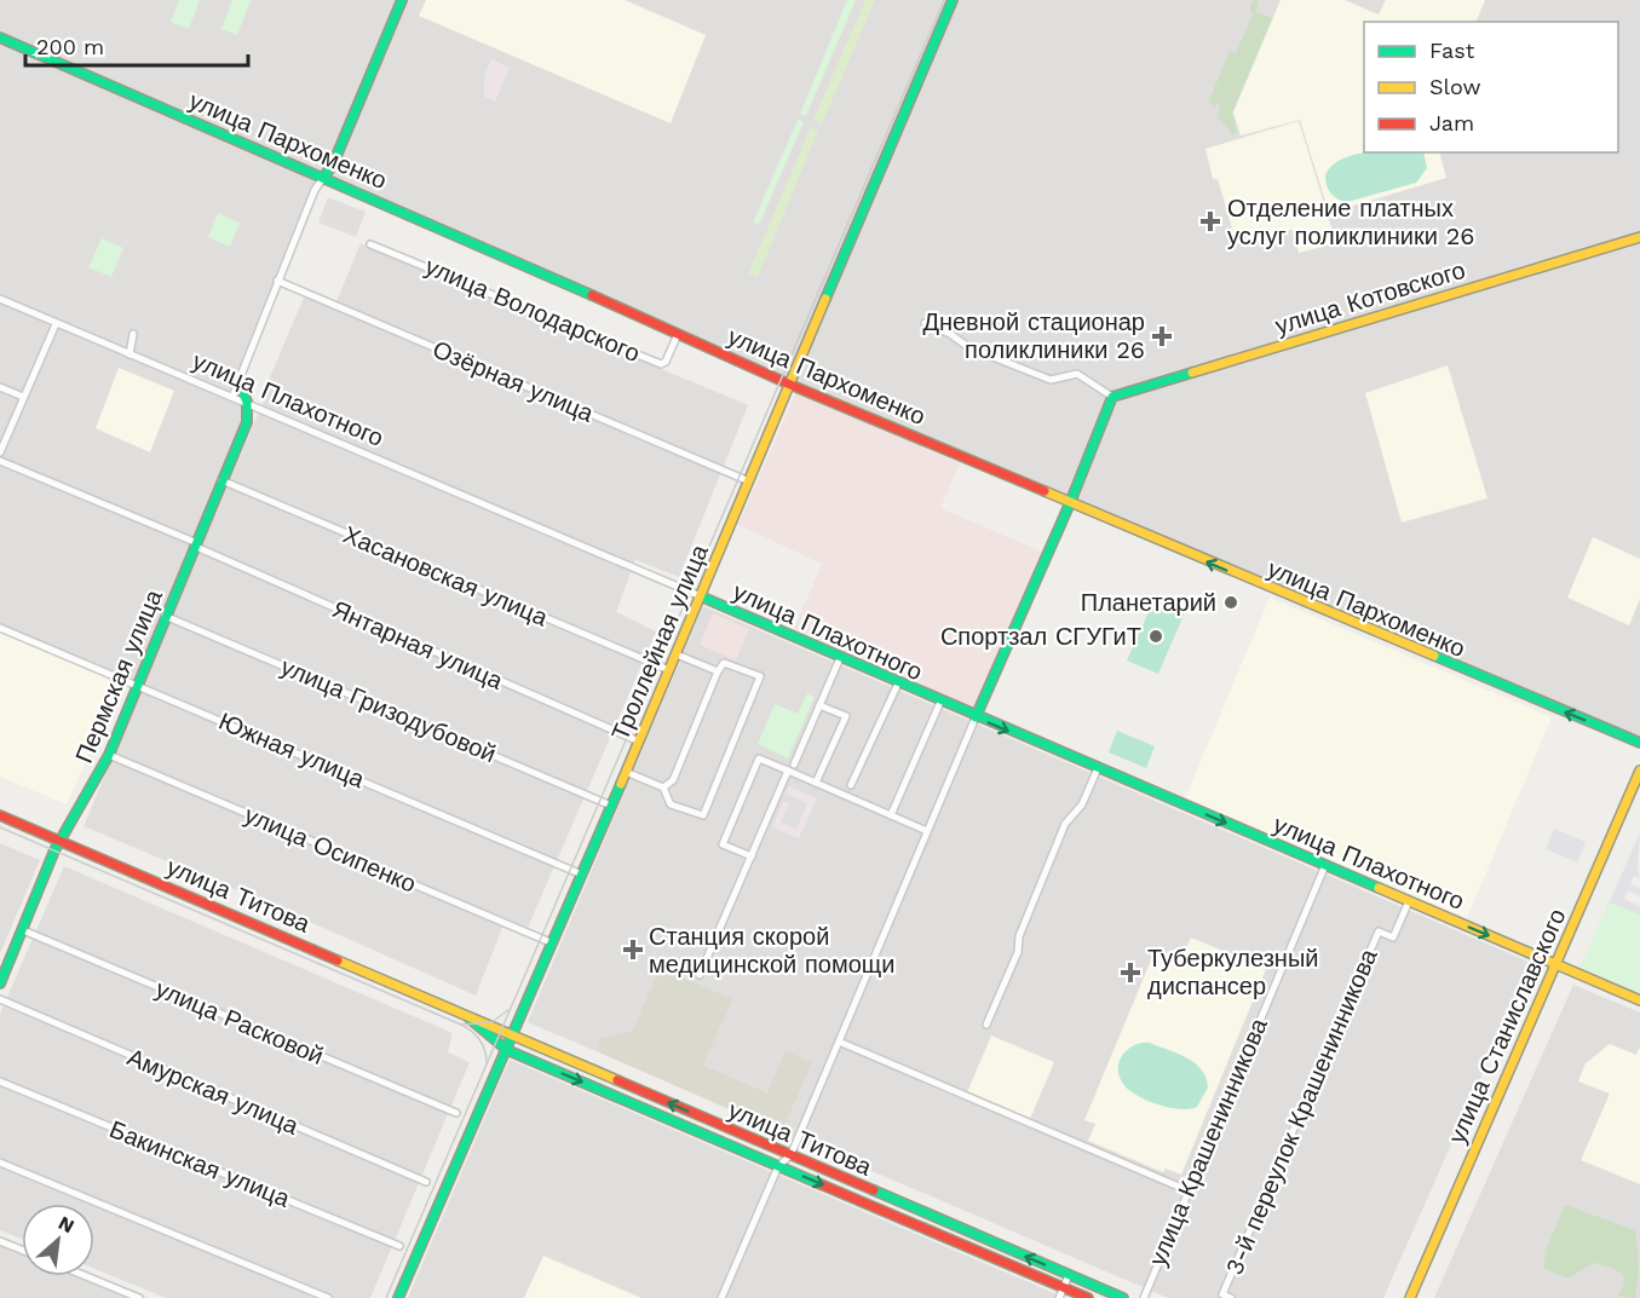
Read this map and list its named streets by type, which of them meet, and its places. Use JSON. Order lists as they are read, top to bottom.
{
  "streets": {
    "street": [
      "улица Пархоменко",
      "улица Котовского",
      "улица Володарского",
      "Озёрная улица",
      "улица Плахотного",
      "Хасановская улица",
      "Троллейная улица",
      "Янтарная улица",
      "Пермская улица",
      "улица Гризодубовой",
      "Южная улица",
      "улица Осипенко",
      "улица Титова",
      "улица Расковой",
      "улица Станиславского",
      "Амурская улица",
      "3-й переулок Крашенинникова",
      "улица Крашенинникова",
      "Бакинская улица"
    ]
  },
  "crossings": [
    ["улица Пархоменко", "улица Володарского"],
    ["улица Пархоменко", "Троллейная улица"],
    ["Озёрная улица", "Троллейная улица"],
    ["улица Плахотного", "Троллейная улица"],
    ["улица Плахотного", "Пермская улица"],
    ["улица Плахотного", "улица Станиславского"],
    ["улица Плахотного", "3-й переулок Крашенинникова"],
    ["улица Плахотного", "улица Крашенинникова"],
    ["Хасановская улица", "Троллейная улица"],
    ["Хасановская улица", "Пермская улица"],
    ["Троллейная улица", "Янтарная улица"],
    ["Троллейная улица", "улица Гризодубовой"],
    ["Троллейная улица", "Южная улица"],
    ["Троллейная улица", "улица Осипенко"],
    ["Троллейная улица", "улица Титова"],
    ["Янтарная улица", "Пермская улица"],
    ["Пермская улица", "улица Гризодубовой"],
    ["Пермская улица", "Южная улица"],
    ["Пермская улица", "улица Осипенко"],
    ["Пермская улица", "улица Титова"],
    ["Пермская улица", "улица Расковой"]
  ],
  "places": {
    "health": [
      "Отделение платных услуг поликлиники 26",
      "Дневной стационар поликлиники 26",
      "Станция скорой медицинской помощи",
      "Туберкулезный диспансер"
    ],
    "other": ["Планетарий", "Спортзал СГУГиТ"]
  },
  "legend": ["Fast", "Slow", "Jam"],
  "scale_bar": "200 m",
  "north": "top right"
}
